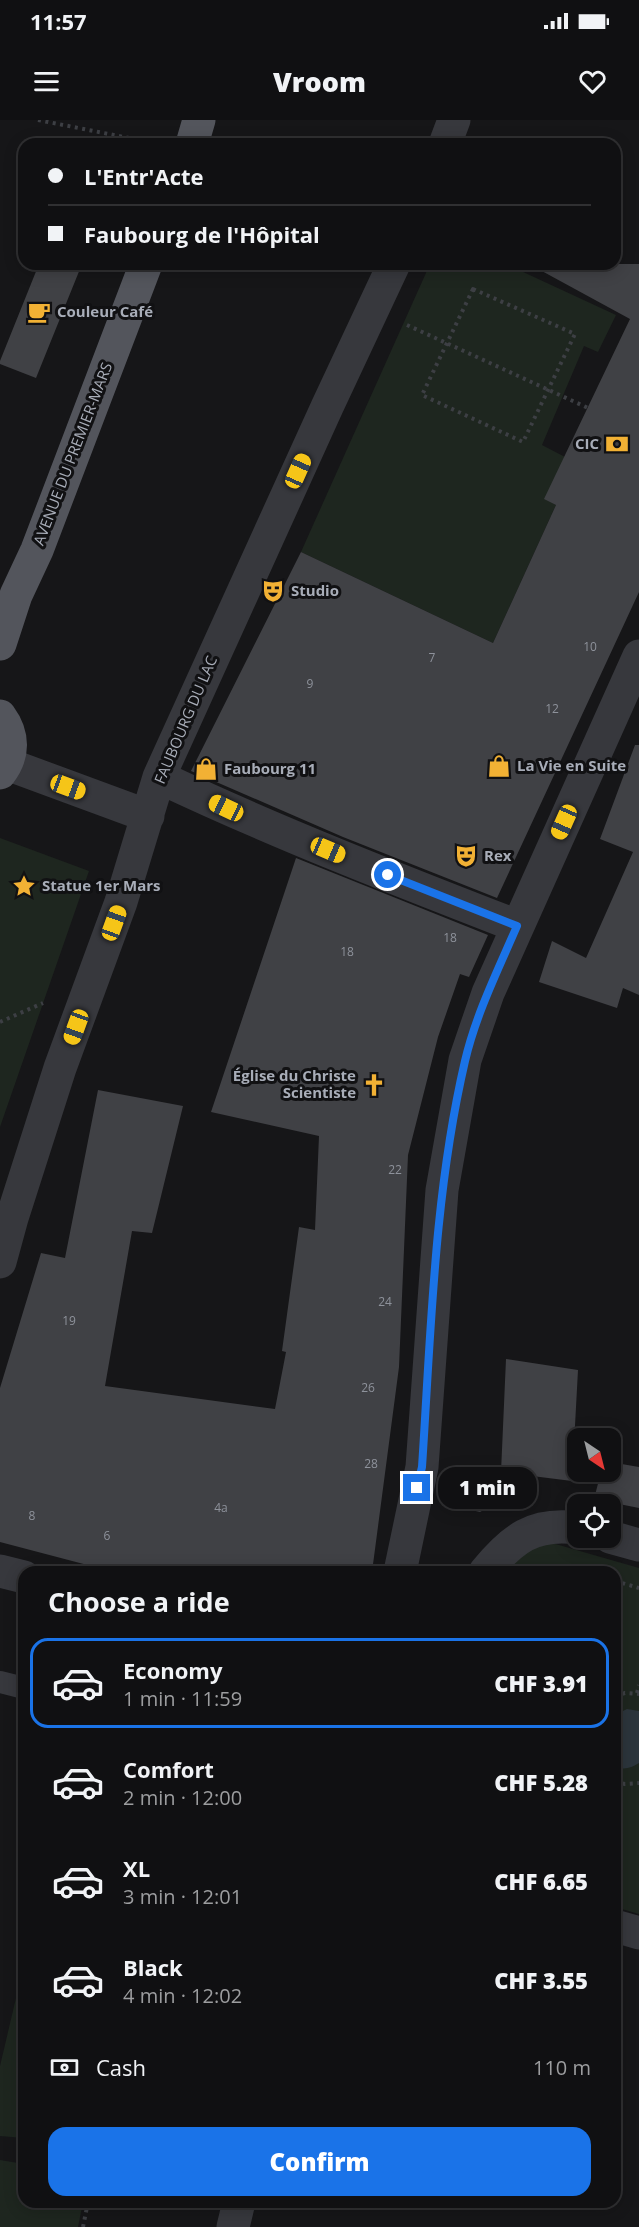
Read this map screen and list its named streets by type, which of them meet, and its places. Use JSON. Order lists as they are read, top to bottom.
{
  "streets": {
    "main road": ["AVENUE DU PREMIER-MARS"],
    "street": ["FAUBOURG DU LAC"]
  },
  "places": {
    "cafe": ["Couleur Café"],
    "bank": ["CIC"],
    "theatre": ["Studio", "Rex"],
    "shop": ["La Vie en Suite", "Faubourg 11"],
    "place": ["Statue 1er Mars"],
    "church": ["Église du Christe Scientiste"]
  },
  "house_numbers": [
    "10",
    "7",
    "9",
    "12",
    "18",
    "18",
    "22",
    "24",
    "19",
    "26",
    "28",
    "4a",
    "8",
    "6"
  ],
  "north": "bottom right",
  "page": {
    "status": "11:57",
    "header": "Vroom",
    "banner": ["L'Entr'Acte", "Faubourg de l'Hôpital"],
    "bubble": "1 min",
    "heading": "Choose a ride",
    "list": [
      {
        "name": "Economy",
        "note": "1 min · 11:59",
        "value": "CHF 3.91"
      },
      {
        "name": "Comfort",
        "note": "2 min · 12:00",
        "value": "CHF 5.28"
      },
      {
        "name": "XL",
        "note": "3 min · 12:01",
        "value": "CHF 6.65"
      },
      {
        "name": "Black",
        "note": "4 min · 12:02",
        "value": "CHF 3.55"
      }
    ],
    "pay": ["Cash", "110 m"],
    "buttons": "Confirm"
  }
}
